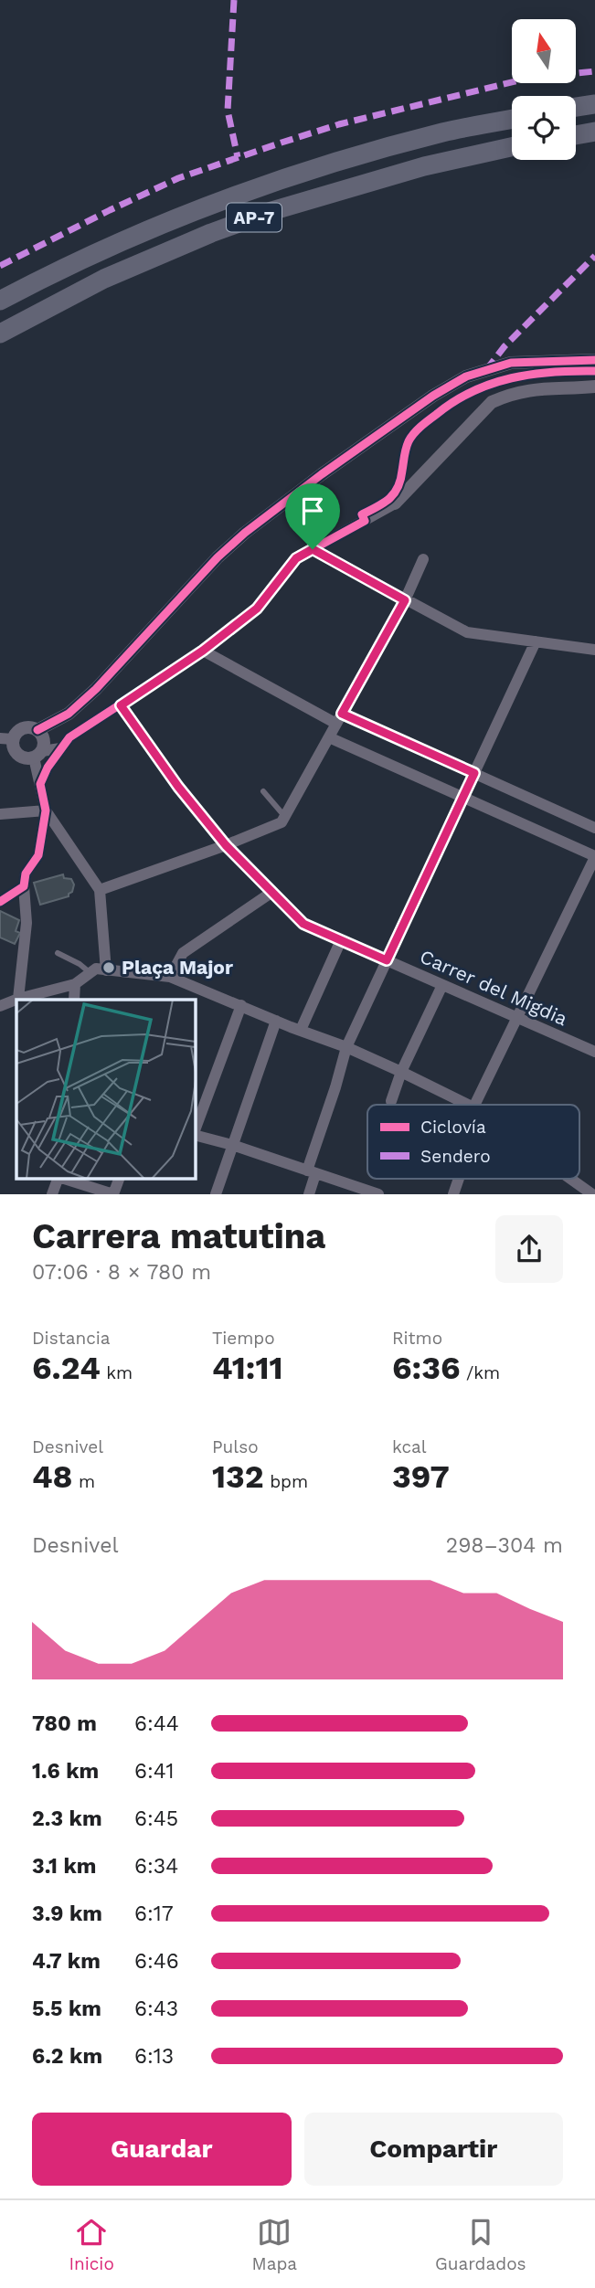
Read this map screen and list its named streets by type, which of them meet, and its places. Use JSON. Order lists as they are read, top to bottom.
{
  "streets": {
    "highway": ["AP-7"],
    "street": ["Carrer del Migdia"]
  },
  "places": ["Plaça Major"],
  "legend": ["Ciclovía", "Sendero"],
  "north": "top",
  "page": {
    "heading": ["Carrera matutina", "07:06 · 8 × 780 m"],
    "stats": [
      ["Distancia", "6.24 km"],
      ["Tiempo", "41:11"],
      ["Ritmo", "6:36 /km"],
      ["Desnivel", "48 m"],
      ["Pulso", "132 bpm"],
      ["kcal", "397"]
    ],
    "chart": ["Desnivel", "298–304 m"],
    "list": [
      {
        "name": "780 m",
        "note": "6:44"
      },
      {
        "name": "1.6 km",
        "note": "6:41"
      },
      {
        "name": "2.3 km",
        "note": "6:45"
      },
      {
        "name": "3.1 km",
        "note": "6:34"
      },
      {
        "name": "3.9 km",
        "note": "6:17"
      },
      {
        "name": "4.7 km",
        "note": "6:46"
      },
      {
        "name": "5.5 km",
        "note": "6:43"
      },
      {
        "name": "6.2 km",
        "note": "6:13"
      }
    ],
    "buttons": ["Guardar", "Compartir"],
    "tabs": ["Inicio", "Mapa", "Guardados"]
  }
}
